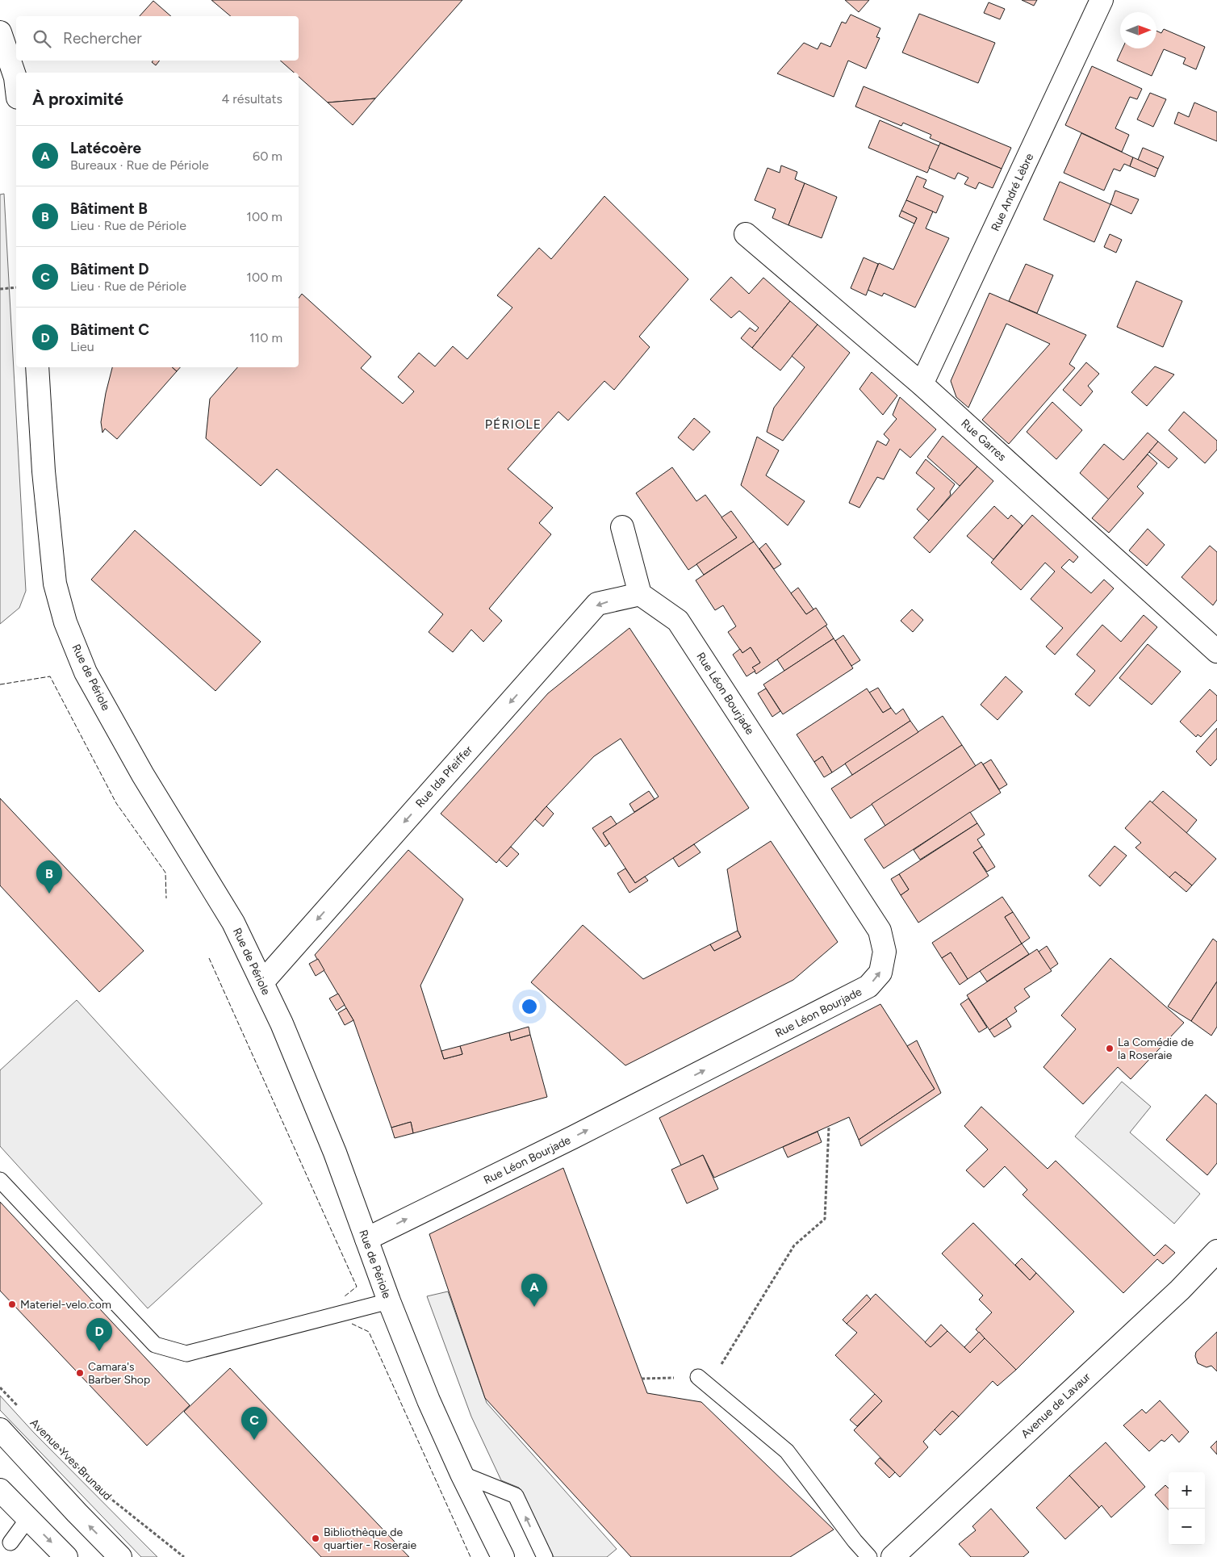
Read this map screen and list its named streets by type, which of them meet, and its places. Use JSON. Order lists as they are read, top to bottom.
{
  "streets": {
    "street": [
      "Rue André Lèbre",
      "Rue Garres",
      "Rue de Périole",
      "Rue Léon Bourjade",
      "Rue Ida Pfeiffer",
      "Avenue de Lavaur"
    ],
    "path": ["Avenue Yves Brunaud"]
  },
  "crossings": [
    ["Rue André Lèbre", "Rue Garres"],
    ["Rue de Périole", "Rue Léon Bourjade"],
    ["Rue de Périole", "Rue Ida Pfeiffer"],
    ["Rue Léon Bourjade", "Rue Ida Pfeiffer"]
  ],
  "one_way": ["Rue Ida Pfeiffer"],
  "districts": ["PÉRIOLE"],
  "places": [
    "La Comédie de la Roseraie",
    "Materiel-velo.com",
    "Camara's Barber Shop",
    "Bibliothèque de quartier - Roseraie"
  ],
  "north": "right",
  "page": {
    "search": "Rechercher",
    "heading": ["À proximité", "4 résultats"],
    "list": [
      {
        "mark": "A",
        "name": "Latécoère",
        "note": "Bureaux · Rue de Périole",
        "value": "60 m"
      },
      {
        "mark": "B",
        "name": "Bâtiment B",
        "note": "Lieu · Rue de Périole",
        "value": "100 m"
      },
      {
        "mark": "C",
        "name": "Bâtiment D",
        "note": "Lieu · Rue de Périole",
        "value": "100 m"
      },
      {
        "mark": "D",
        "name": "Bâtiment C",
        "note": "Lieu",
        "value": "110 m"
      }
    ],
    "pins": [
      "B",
      "A",
      "D",
      "C"
    ],
    "map_buttons": ["+", "−"]
  }
}
